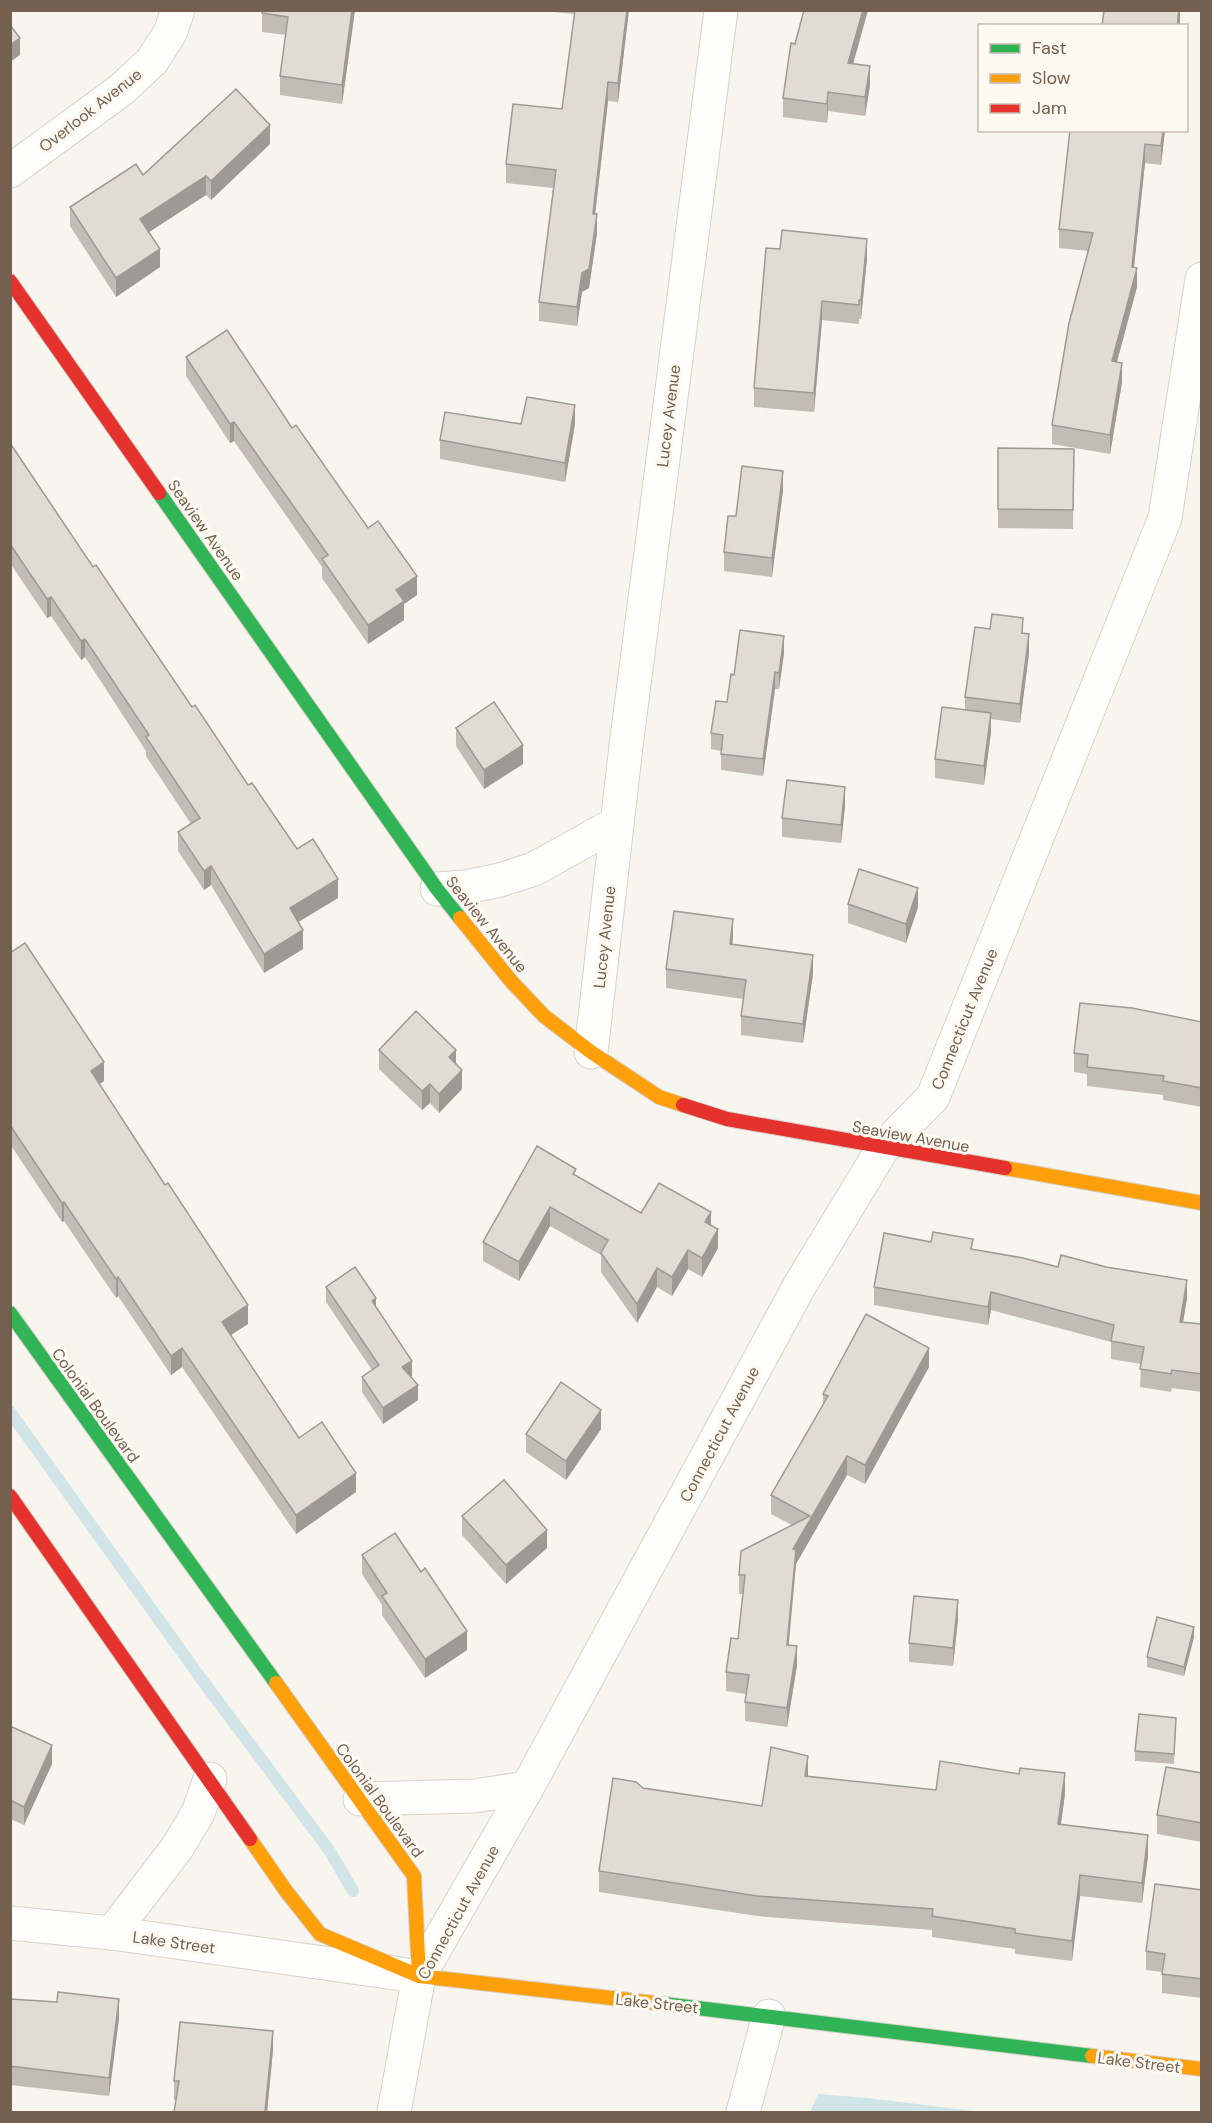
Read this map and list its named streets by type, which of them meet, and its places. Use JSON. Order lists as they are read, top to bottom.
{
  "streets": {
    "street": [
      "Overlook Avenue",
      "Lucey Avenue",
      "Seaview Avenue",
      "Connecticut Avenue",
      "Colonial Boulevard",
      "Lake Street"
    ]
  },
  "crossings": [
    ["Lucey Avenue", "Seaview Avenue"],
    ["Seaview Avenue", "Connecticut Avenue"],
    ["Connecticut Avenue", "Colonial Boulevard"],
    ["Connecticut Avenue", "Lake Street"],
    ["Colonial Boulevard", "Lake Street"]
  ],
  "legend": ["Fast", "Slow", "Jam"]
}
